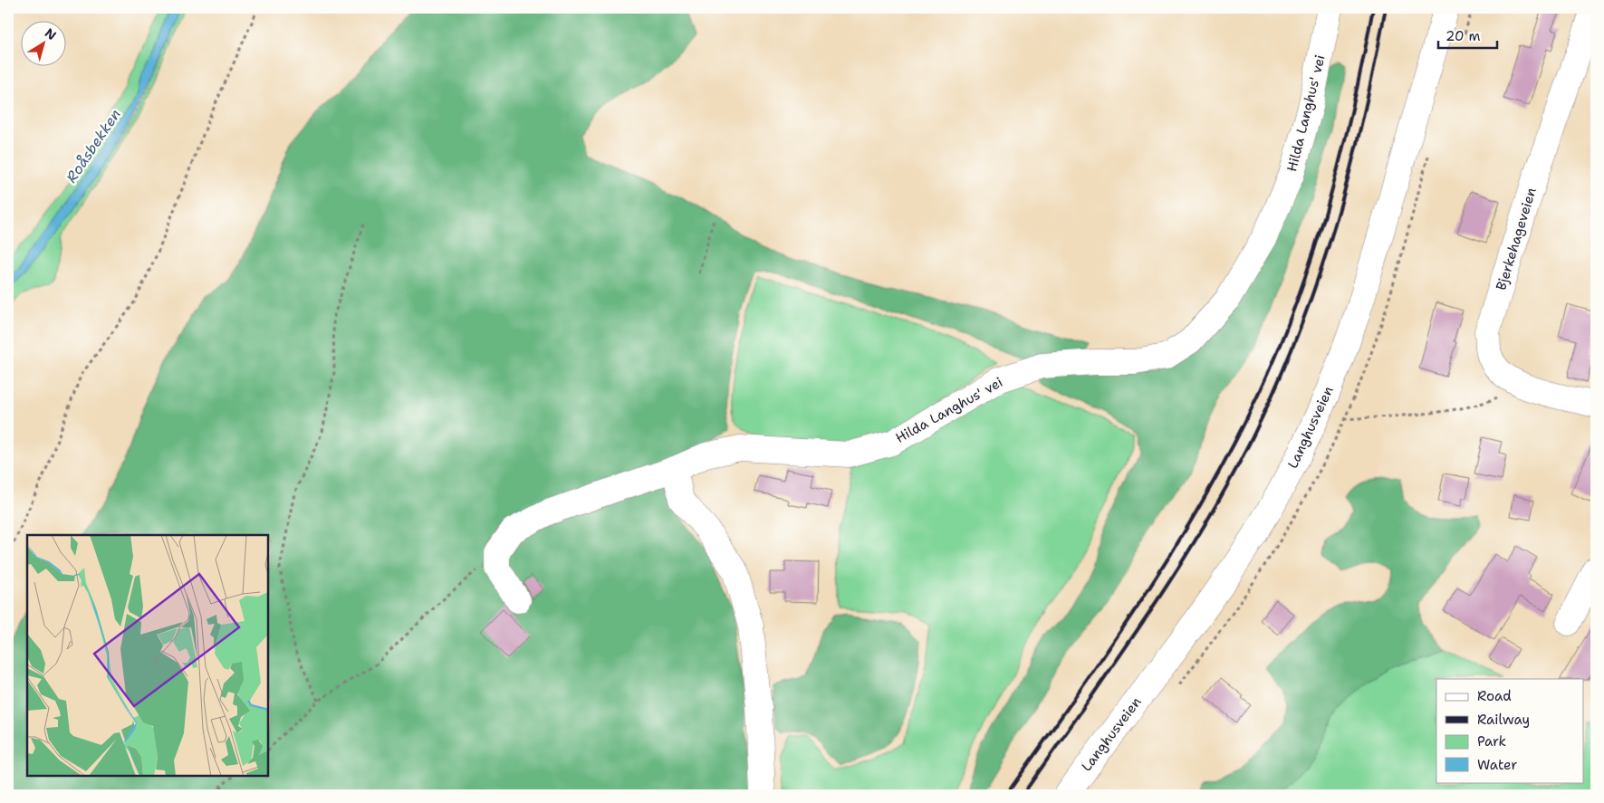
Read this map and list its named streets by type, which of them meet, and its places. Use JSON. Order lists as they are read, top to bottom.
{
  "streets": {
    "street": ["Hilda Langhus' vei", "Bjerkehageveien", "Langhusveien"]
  },
  "water": ["Roåsbekken"],
  "legend": [
    "Road",
    "Railway",
    "Park",
    "Water"
  ],
  "scale_bar": "20 m",
  "north": "top right"
}
